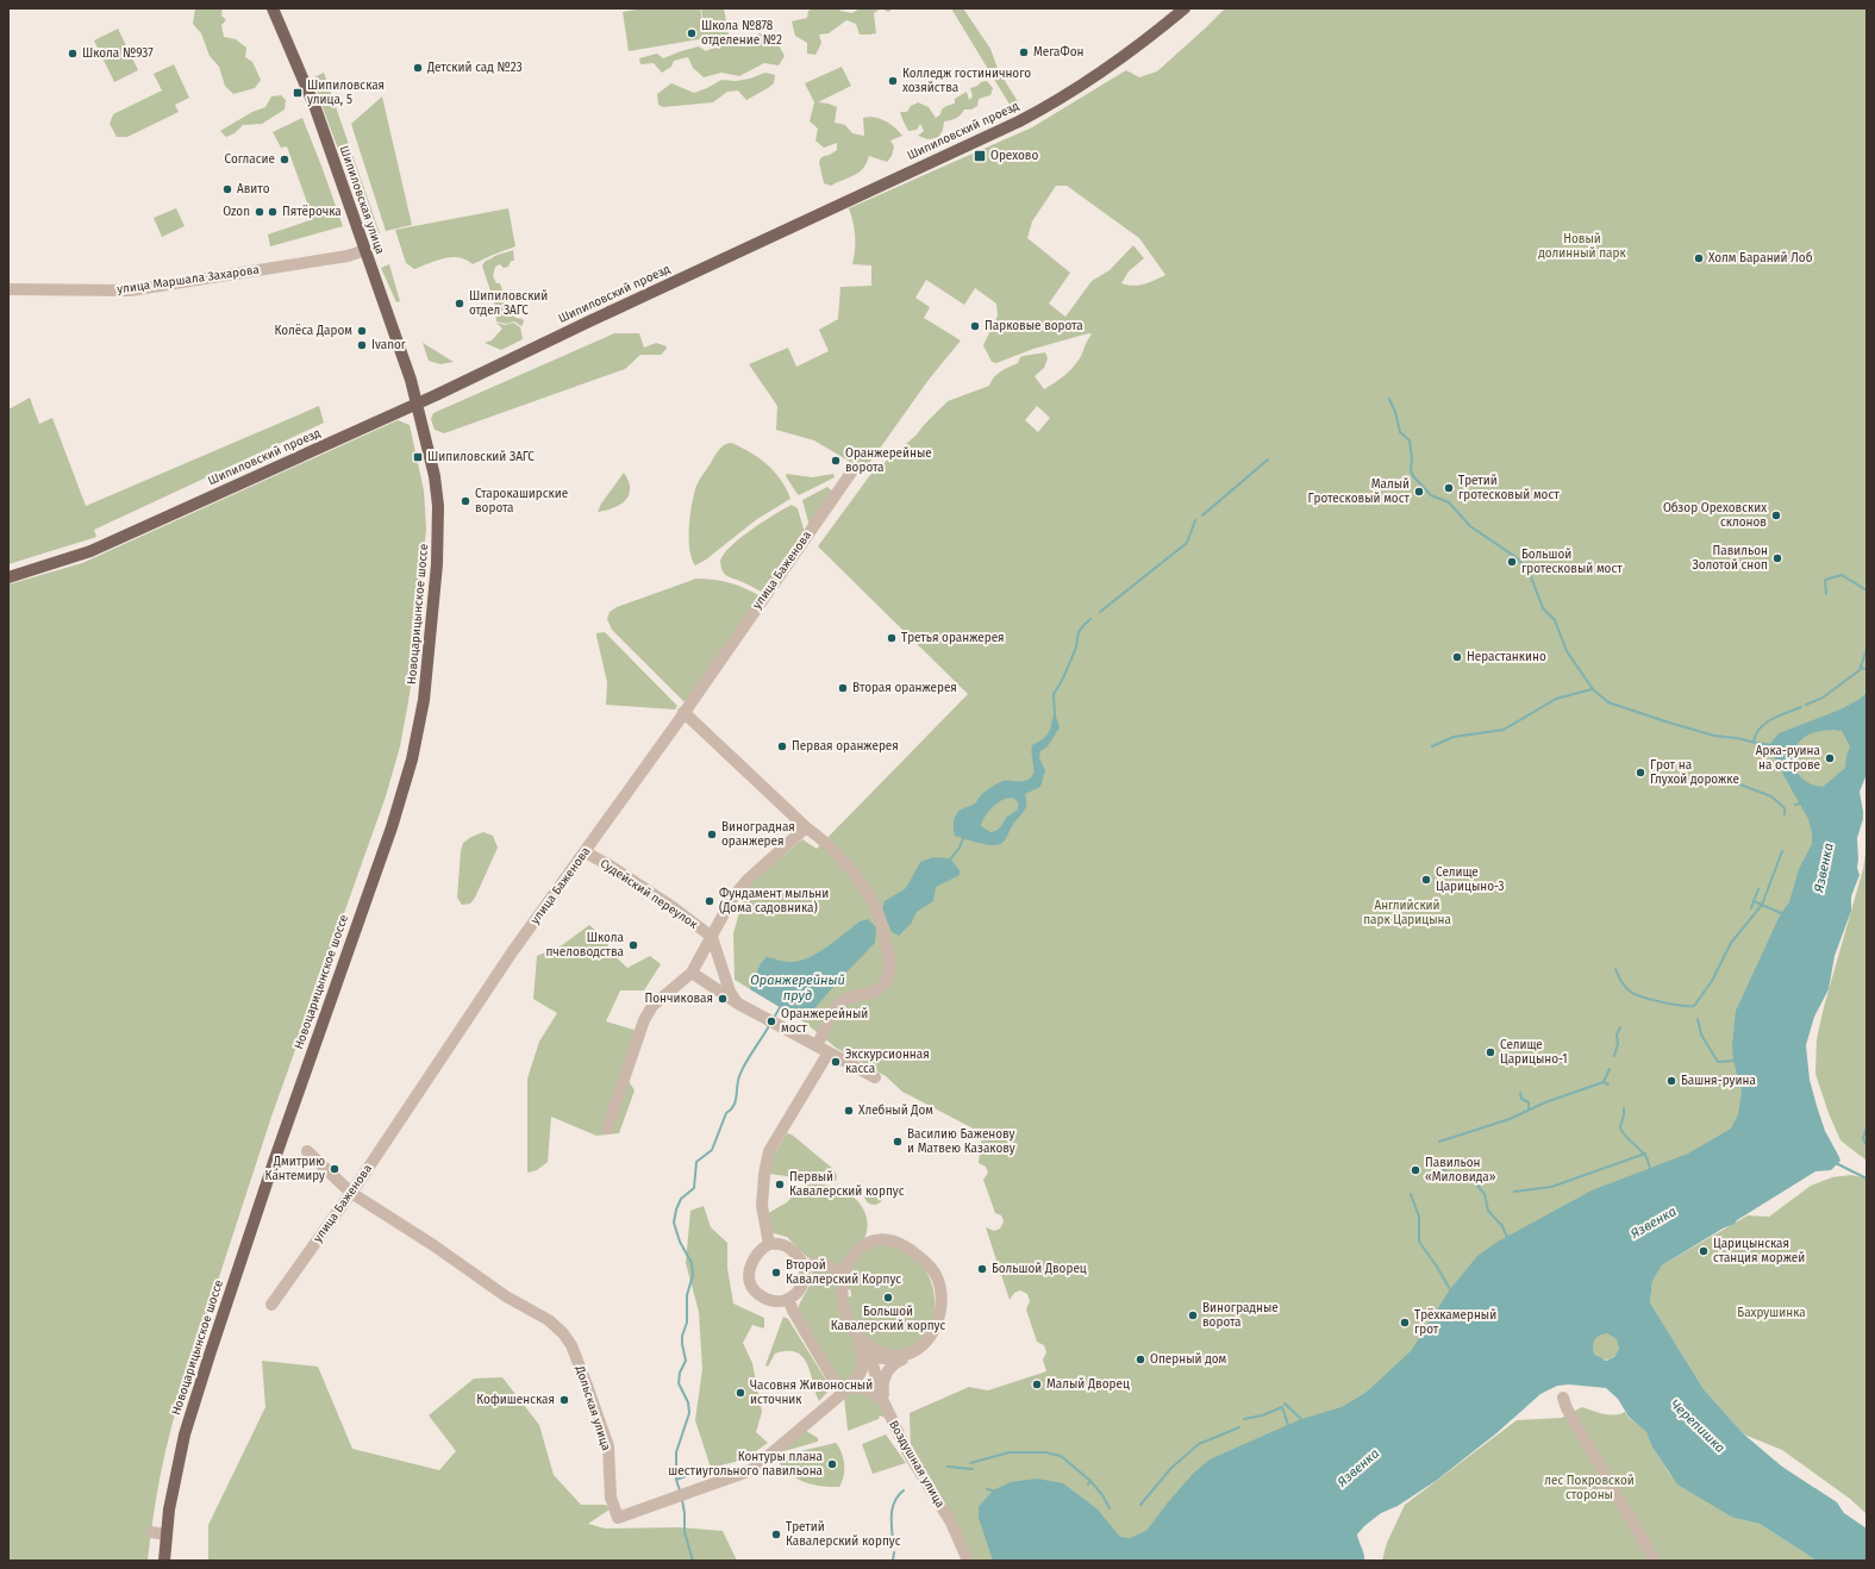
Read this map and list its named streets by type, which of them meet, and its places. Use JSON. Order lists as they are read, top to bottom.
{
  "streets": {
    "main road": ["Шипиловский проезд", "Шипиловская улица", "Новоцарицынское шоссе"],
    "street": [
      "улица Маршала Захарова",
      "улица Баженова",
      "Судейский переулок",
      "Дольская улица",
      "Воздушная улица"
    ]
  },
  "crossings": [
    ["Шипиловский проезд", "Шипиловская улица"],
    ["Шипиловский проезд", "Новоцарицынское шоссе"],
    ["Шипиловская улица", "улица Маршала Захарова"],
    ["Шипиловская улица", "Новоцарицынское шоссе"],
    ["улица Баженова", "Судейский переулок"],
    ["улица Баженова", "Дольская улица"]
  ],
  "water": ["Язвенка", "Оранжерейный пруд", "Черепишка"],
  "parks": [
    "Новый долинный парк",
    "Английский парк Царицына",
    "Бахрушинка",
    "лес Покровской стороны"
  ],
  "places": {
    "other": [
      "Школа №878 отделение №2",
      "МегаФон",
      "Школа №937",
      "Детский сад №23",
      "Колледж гостиничного хозяйcтва",
      "Согласие",
      "Авито",
      "Ozon",
      "Пятёрочка",
      "Холм Бараний Лоб",
      "Шипиловский отдел ЗАГС",
      "Парковые ворота",
      "Колёса Даром",
      "Ivanor",
      "Оранжерейные ворота",
      "Третий гротесковый мост",
      "Малый Гротесковый мост",
      "Старокаширские ворота",
      "Обзор Ореховских склонов",
      "Павильон Золотой сноп",
      "Большой гротесковый мост",
      "Третья оранжерея",
      "Нерастанкино",
      "Вторая оранжерея",
      "Первая оранжерея",
      "Арка-руина на острове",
      "Грот на Глухой дорожке",
      "Виноградная оранжерея",
      "Селище Царицыно-3",
      "Фундамент мыльни (Дома садовника)",
      "Школа пчеловодства",
      "Пончиковая",
      "Оранжерейный мост",
      "Селище Царицыно-1",
      "Экскурсионная касса",
      "Башня-руина",
      "Хлебный Дом",
      "Василию Баженову и Матвею Казакову",
      "Дмитрию Кантемиру",
      "Павильон «Миловида»",
      "Первый Кавалерский корпус",
      "Царицынская станция моржей",
      "Большой Дворец",
      "Второй Кавалерский Корпус",
      "Большой Кавалерский корпус",
      "Виноградные ворота",
      "Трёхкамерный грот",
      "Оперный дом",
      "Малый Дворец",
      "Часовня Живоносный источник",
      "Кофишенская",
      "Контуры плана шестиугольного павильона",
      "Третий Кавалерский корпус"
    ],
    "transit": ["Шипиловская улица, 5", "Орехово", "Шипиловский ЗАГС"]
  }
}
